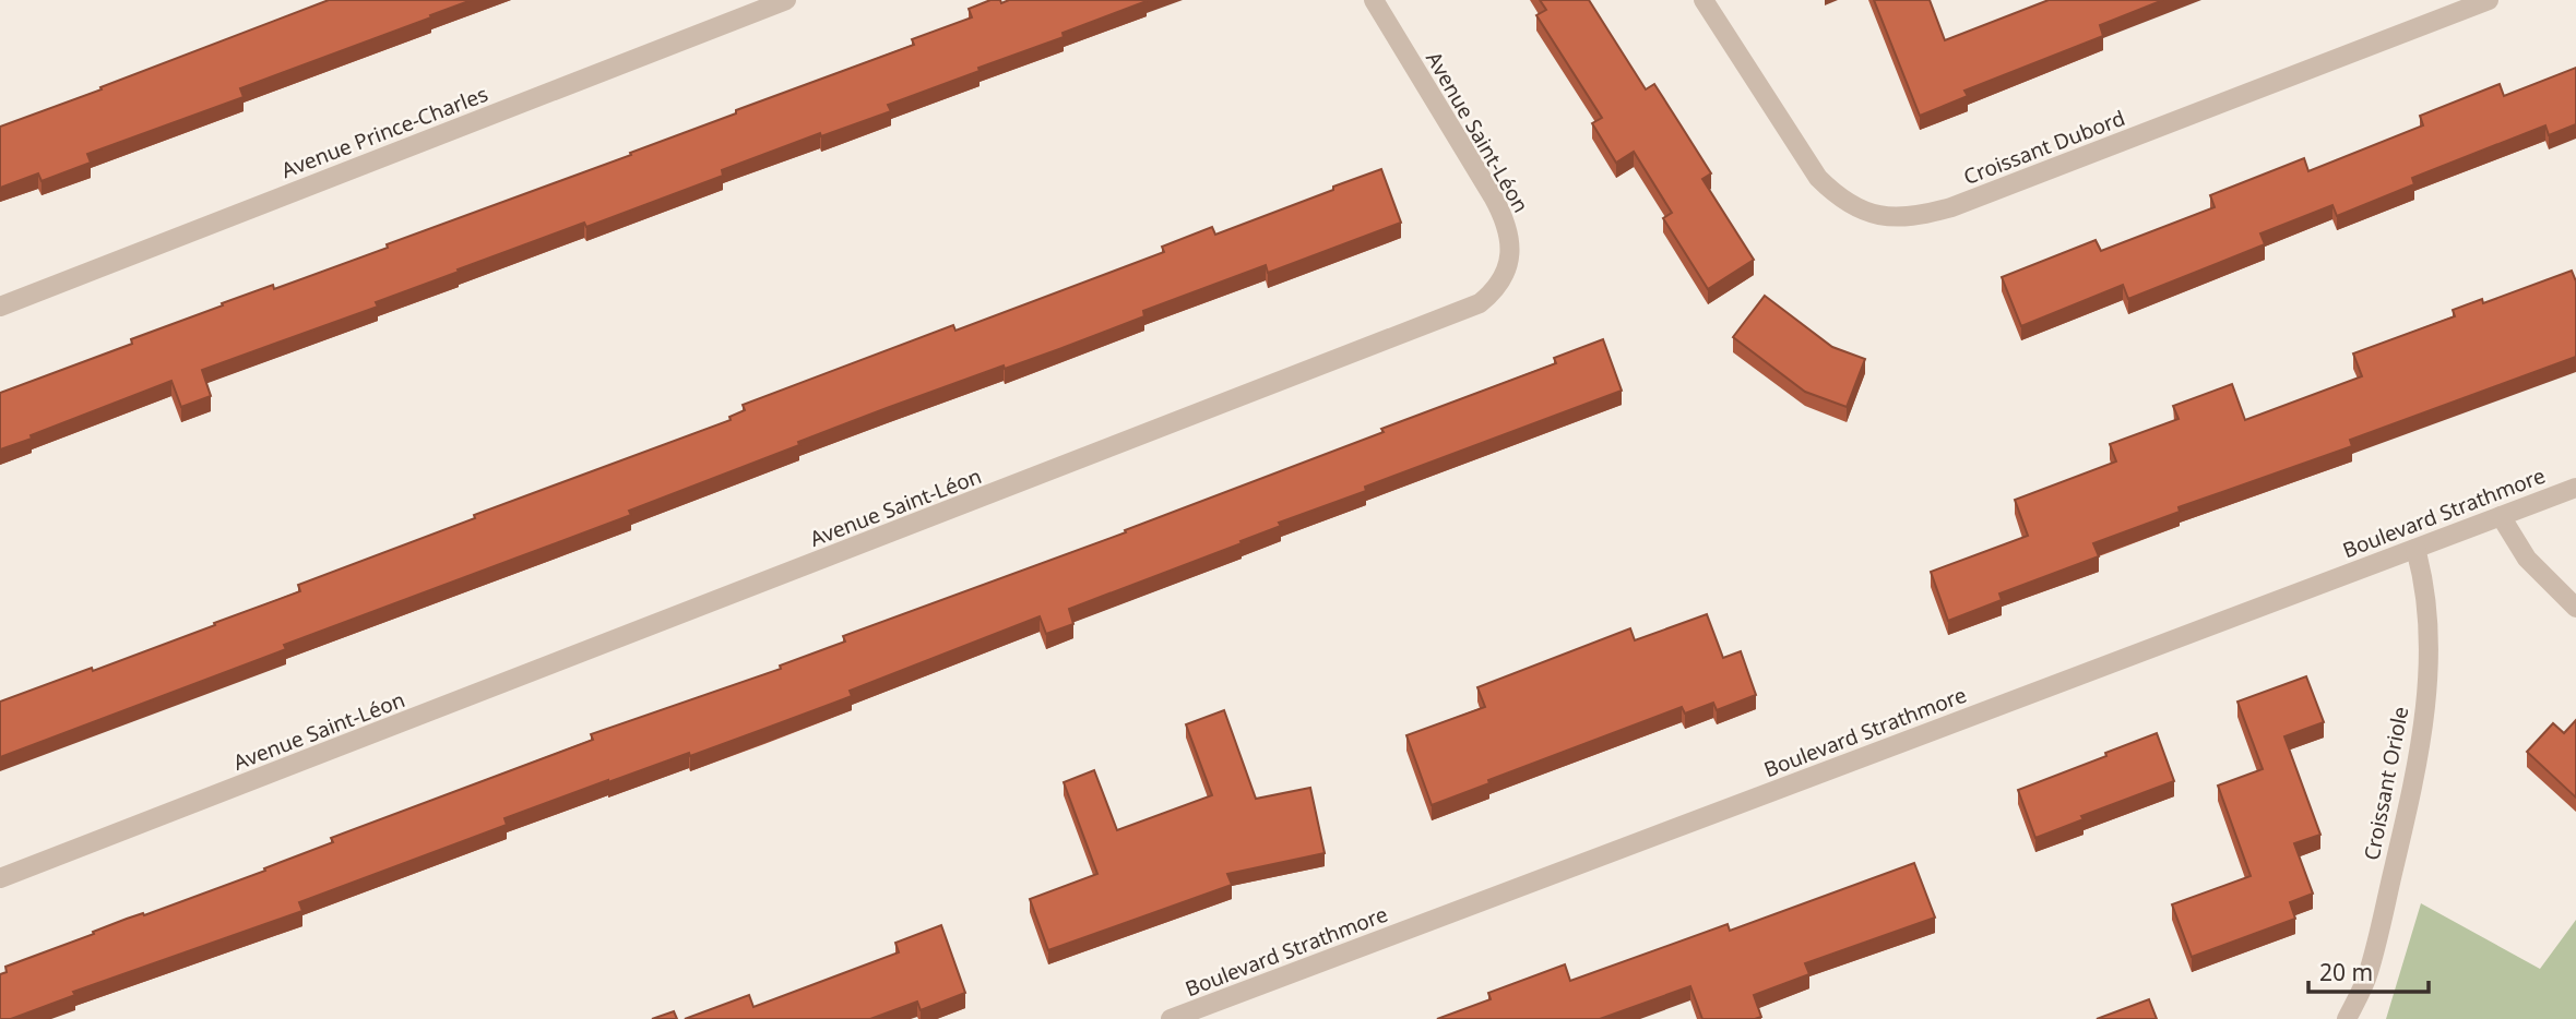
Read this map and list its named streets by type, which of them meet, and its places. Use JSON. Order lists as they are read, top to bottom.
{
  "streets": {
    "street": [
      "Avenue Prince-Charles",
      "Avenue Saint-Léon",
      "Croissant Dubord",
      "Boulevard Strathmore",
      "Croissant Oriole"
    ]
  },
  "crossings": [
    ["Boulevard Strathmore", "Croissant Oriole"]
  ],
  "scale_bar": "20 m"
}
